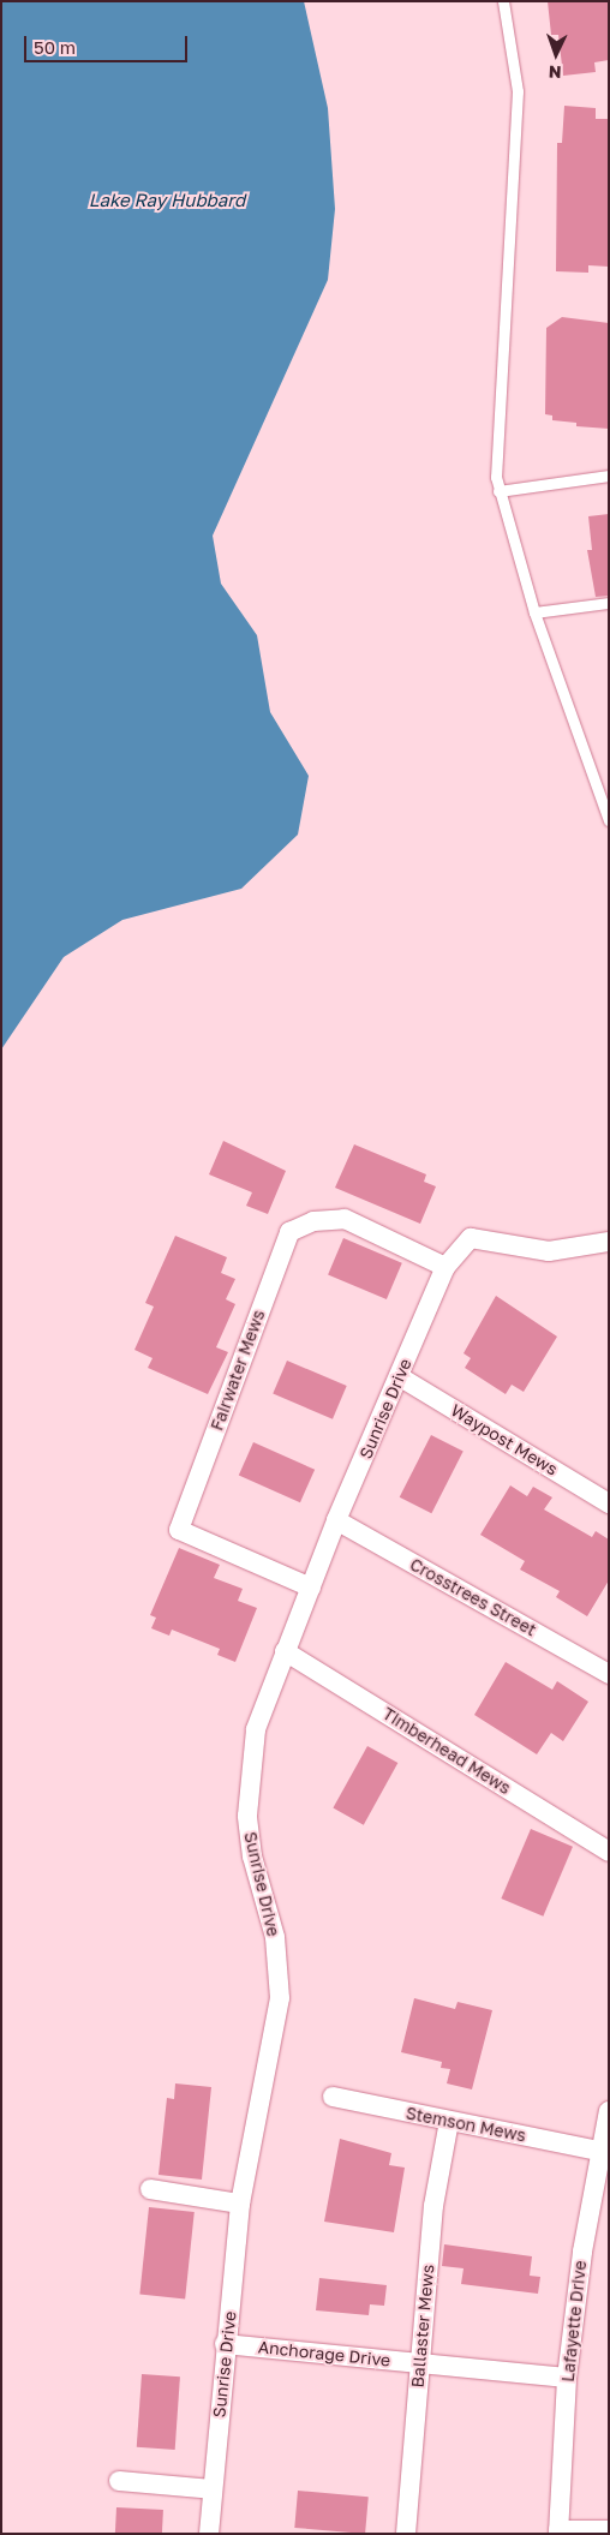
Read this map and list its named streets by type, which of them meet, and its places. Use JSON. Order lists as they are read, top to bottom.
{
  "streets": {
    "street": [
      "Fairwater Mews",
      "Sunrise Drive",
      "Waypost Mews",
      "Crosstrees Street",
      "Timberhead Mews",
      "Stemson Mews",
      "Lafayette Drive",
      "Ballaster Mews",
      "Anchorage Drive"
    ]
  },
  "crossings": [
    ["Fairwater Mews", "Sunrise Drive"],
    ["Sunrise Drive", "Waypost Mews"],
    ["Sunrise Drive", "Crosstrees Street"],
    ["Sunrise Drive", "Timberhead Mews"],
    ["Sunrise Drive", "Anchorage Drive"],
    ["Stemson Mews", "Lafayette Drive"],
    ["Stemson Mews", "Ballaster Mews"],
    ["Lafayette Drive", "Anchorage Drive"],
    ["Ballaster Mews", "Anchorage Drive"]
  ],
  "water": ["Lake Ray Hubbard"],
  "scale_bar": "50 m",
  "north": "bottom"
}
